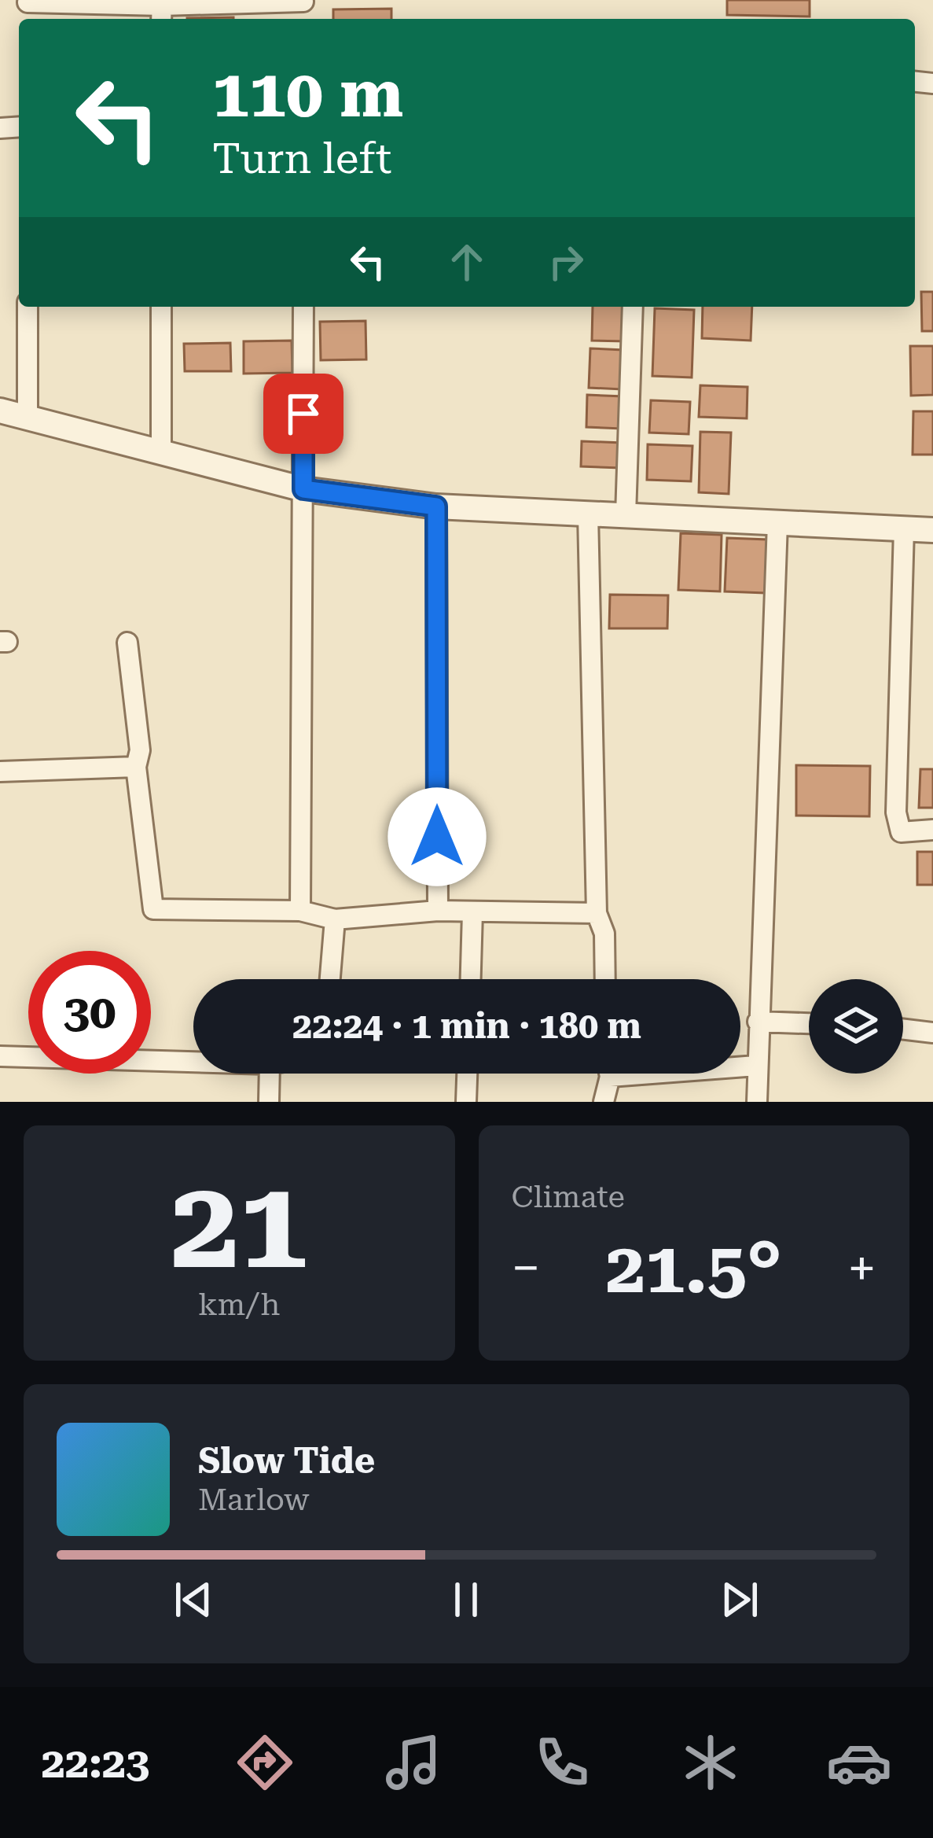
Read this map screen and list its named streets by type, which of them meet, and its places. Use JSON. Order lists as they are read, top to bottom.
{
  "page": {
    "turn": ["110 m", "Turn left"],
    "limit": "30",
    "trip": "22:24 · 1 min · 180 m",
    "tile": [
      ["21", "km/h"],
      "Climate"
    ],
    "heat": ["−", "21.5°", "+"],
    "song": ["Slow Tide", "Marlow"],
    "tabs": "22:23"
  }
}
